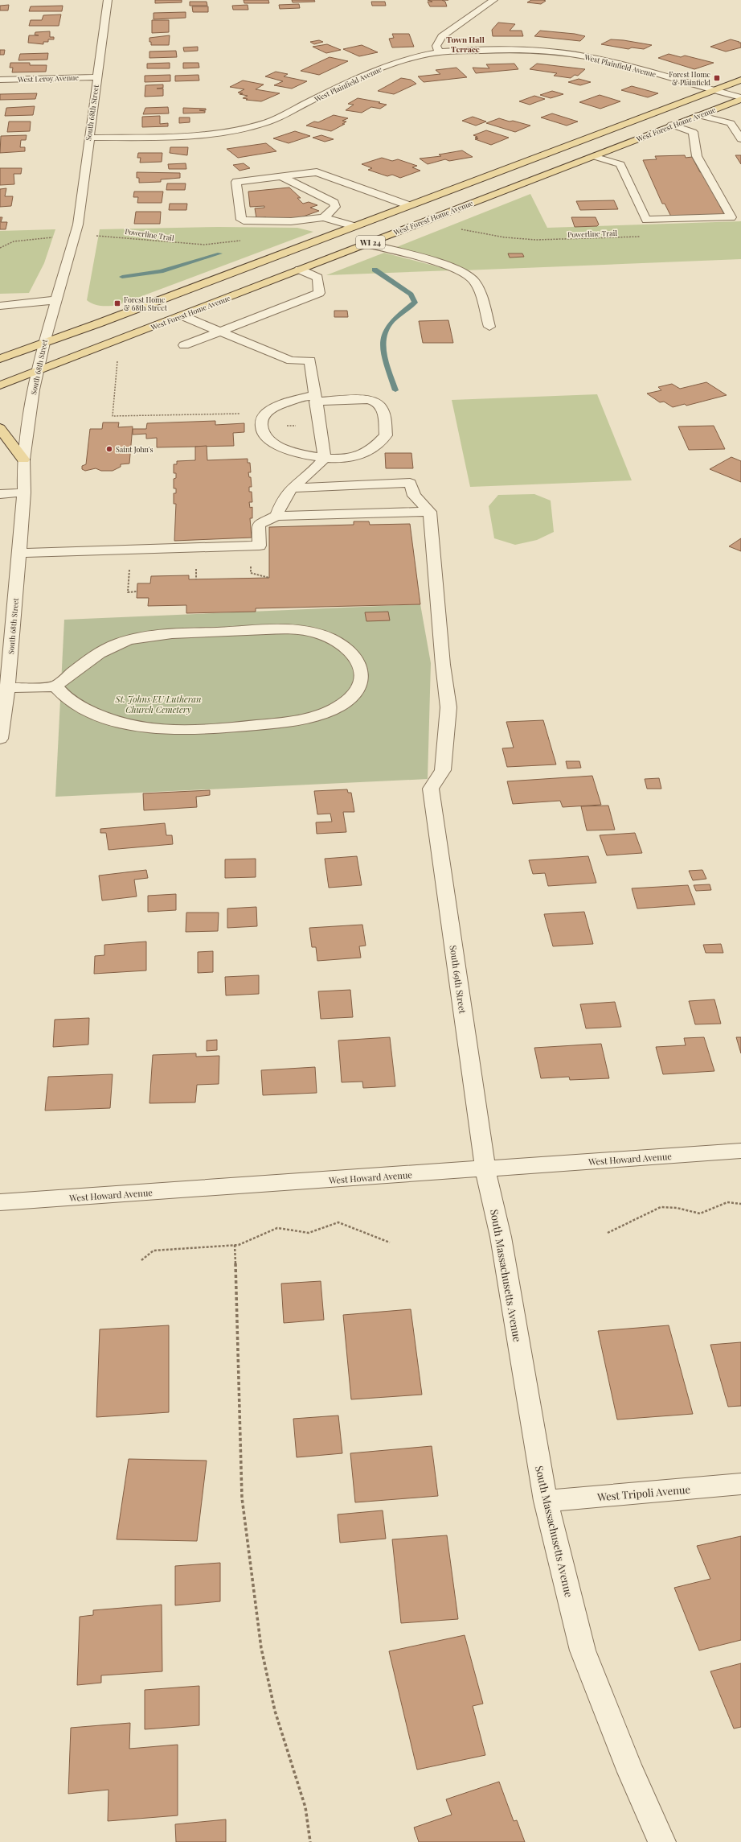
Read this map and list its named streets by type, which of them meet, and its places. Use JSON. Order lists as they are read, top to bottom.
{
  "streets": {
    "main road": ["West Forest Home Avenue", "WI 24"],
    "street": [
      "West Plainfield Avenue",
      "West Leroy Avenue",
      "South 68th Street",
      "South 69th Street",
      "West Howard Avenue",
      "South Massachusetts Avenue",
      "West Tripoli Avenue"
    ],
    "path": ["Powerline Trail"]
  },
  "crossings": [
    ["West Plainfield Avenue", "South 68th Street"],
    ["West Plainfield Avenue", "West Forest Home Avenue"],
    ["West Plainfield Avenue", "WI 24"],
    ["West Leroy Avenue", "South 68th Street"],
    ["South 68th Street", "West Forest Home Avenue"],
    ["South 68th Street", "Powerline Trail"],
    ["South 68th Street", "WI 24"],
    ["South 69th Street", "West Howard Avenue"],
    ["South 69th Street", "South Massachusetts Avenue"],
    ["West Howard Avenue", "South Massachusetts Avenue"],
    ["South Massachusetts Avenue", "West Tripoli Avenue"]
  ],
  "districts": ["Town Hall Terrace"],
  "parks": ["St. Johns EU Lutheran Church Cemetery"],
  "places": {
    "transit": ["Forest Home & Plainfield", "Forest Home & 68th Street"],
    "other": ["Saint John's"]
  }
}
